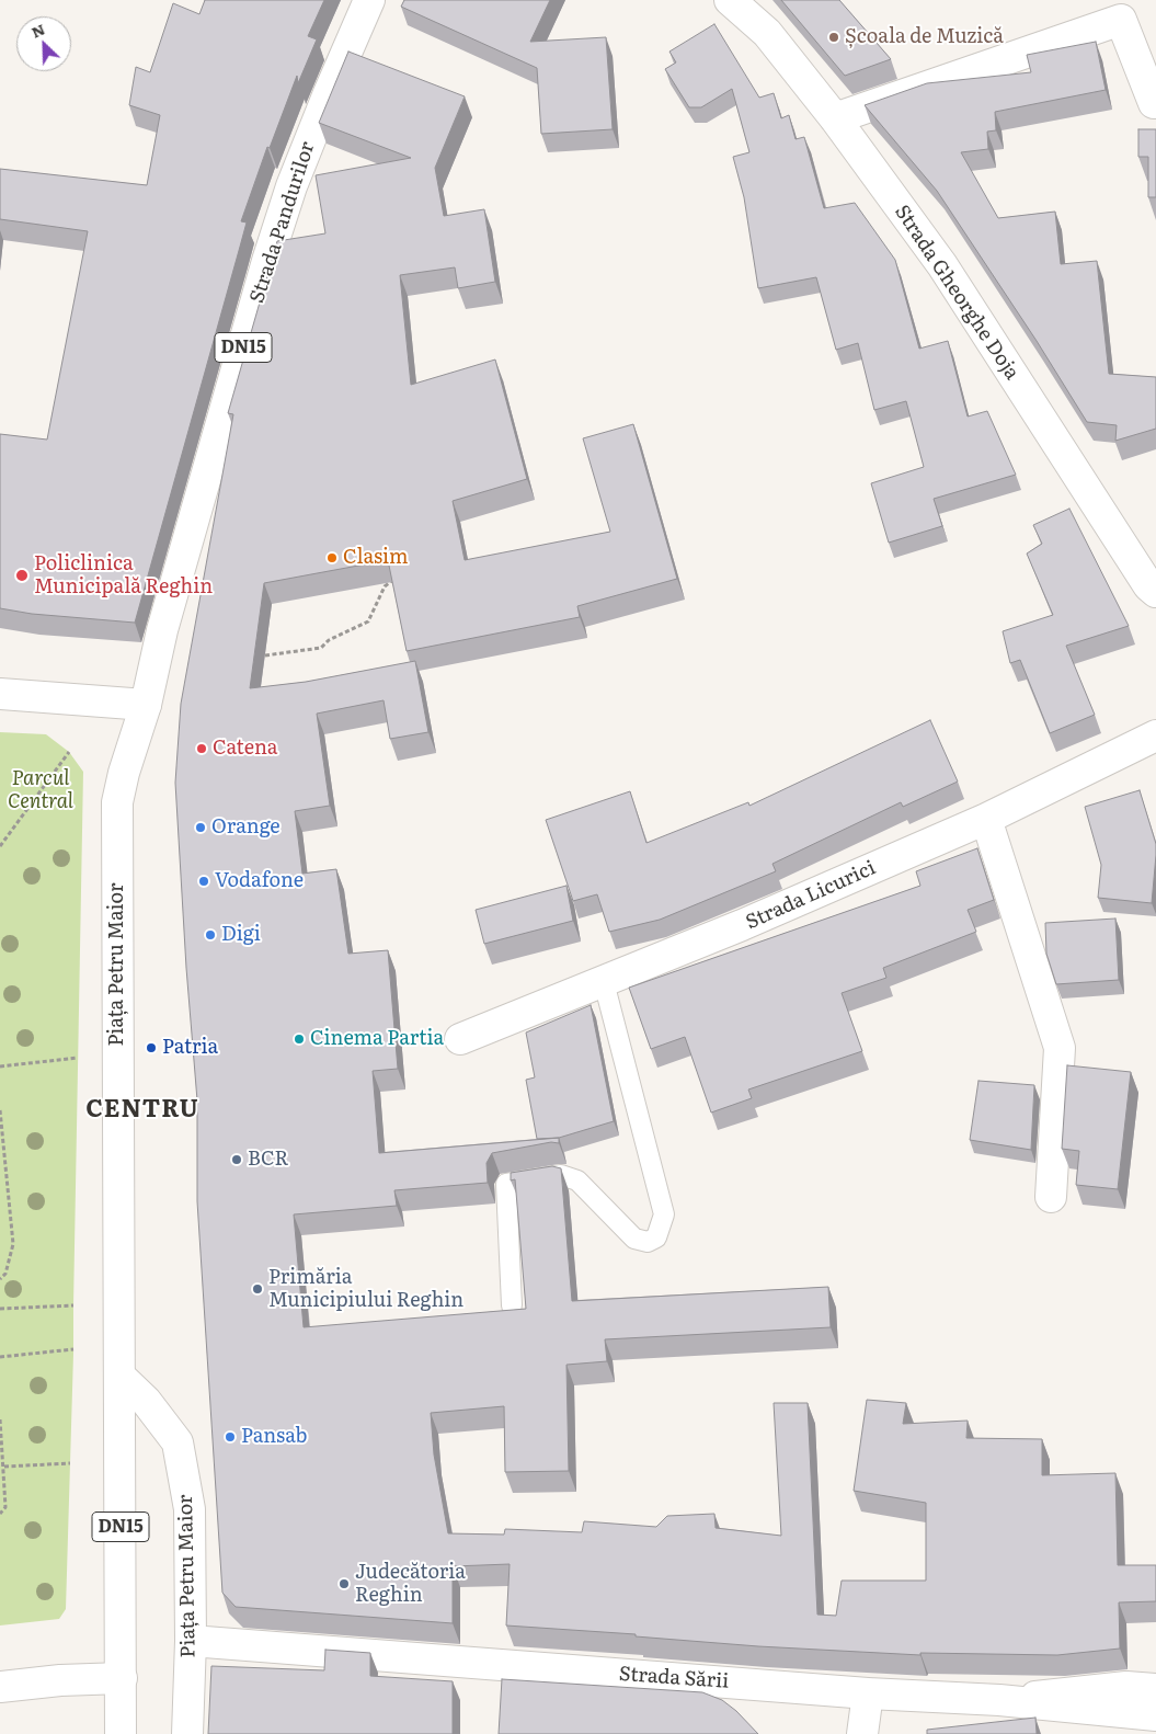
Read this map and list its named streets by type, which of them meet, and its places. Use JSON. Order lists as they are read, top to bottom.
{
  "streets": {
    "main road": [
      "Strada Pandurilor",
      "Strada Gheorghe Doja",
      "DN15",
      "Strada Licurici",
      "Piața Petru Maior",
      "Strada Sării"
    ]
  },
  "crossings": [
    ["Strada Pandurilor", "Piața Petru Maior"],
    ["Piața Petru Maior", "Strada Sării"]
  ],
  "districts": ["CENTRU"],
  "parks": ["Parcul Central"],
  "places": [
    "Școala de Muzică",
    "Clasim",
    "Policlinica Municipală Reghin",
    "Catena",
    "Orange",
    "Vodafone",
    "Digi",
    "Cinema Partia",
    "Patria",
    "BCR",
    "Primăria Municipiului Reghin",
    "Pansab",
    "Judecătoria Reghin"
  ],
  "north": "top left"
}
